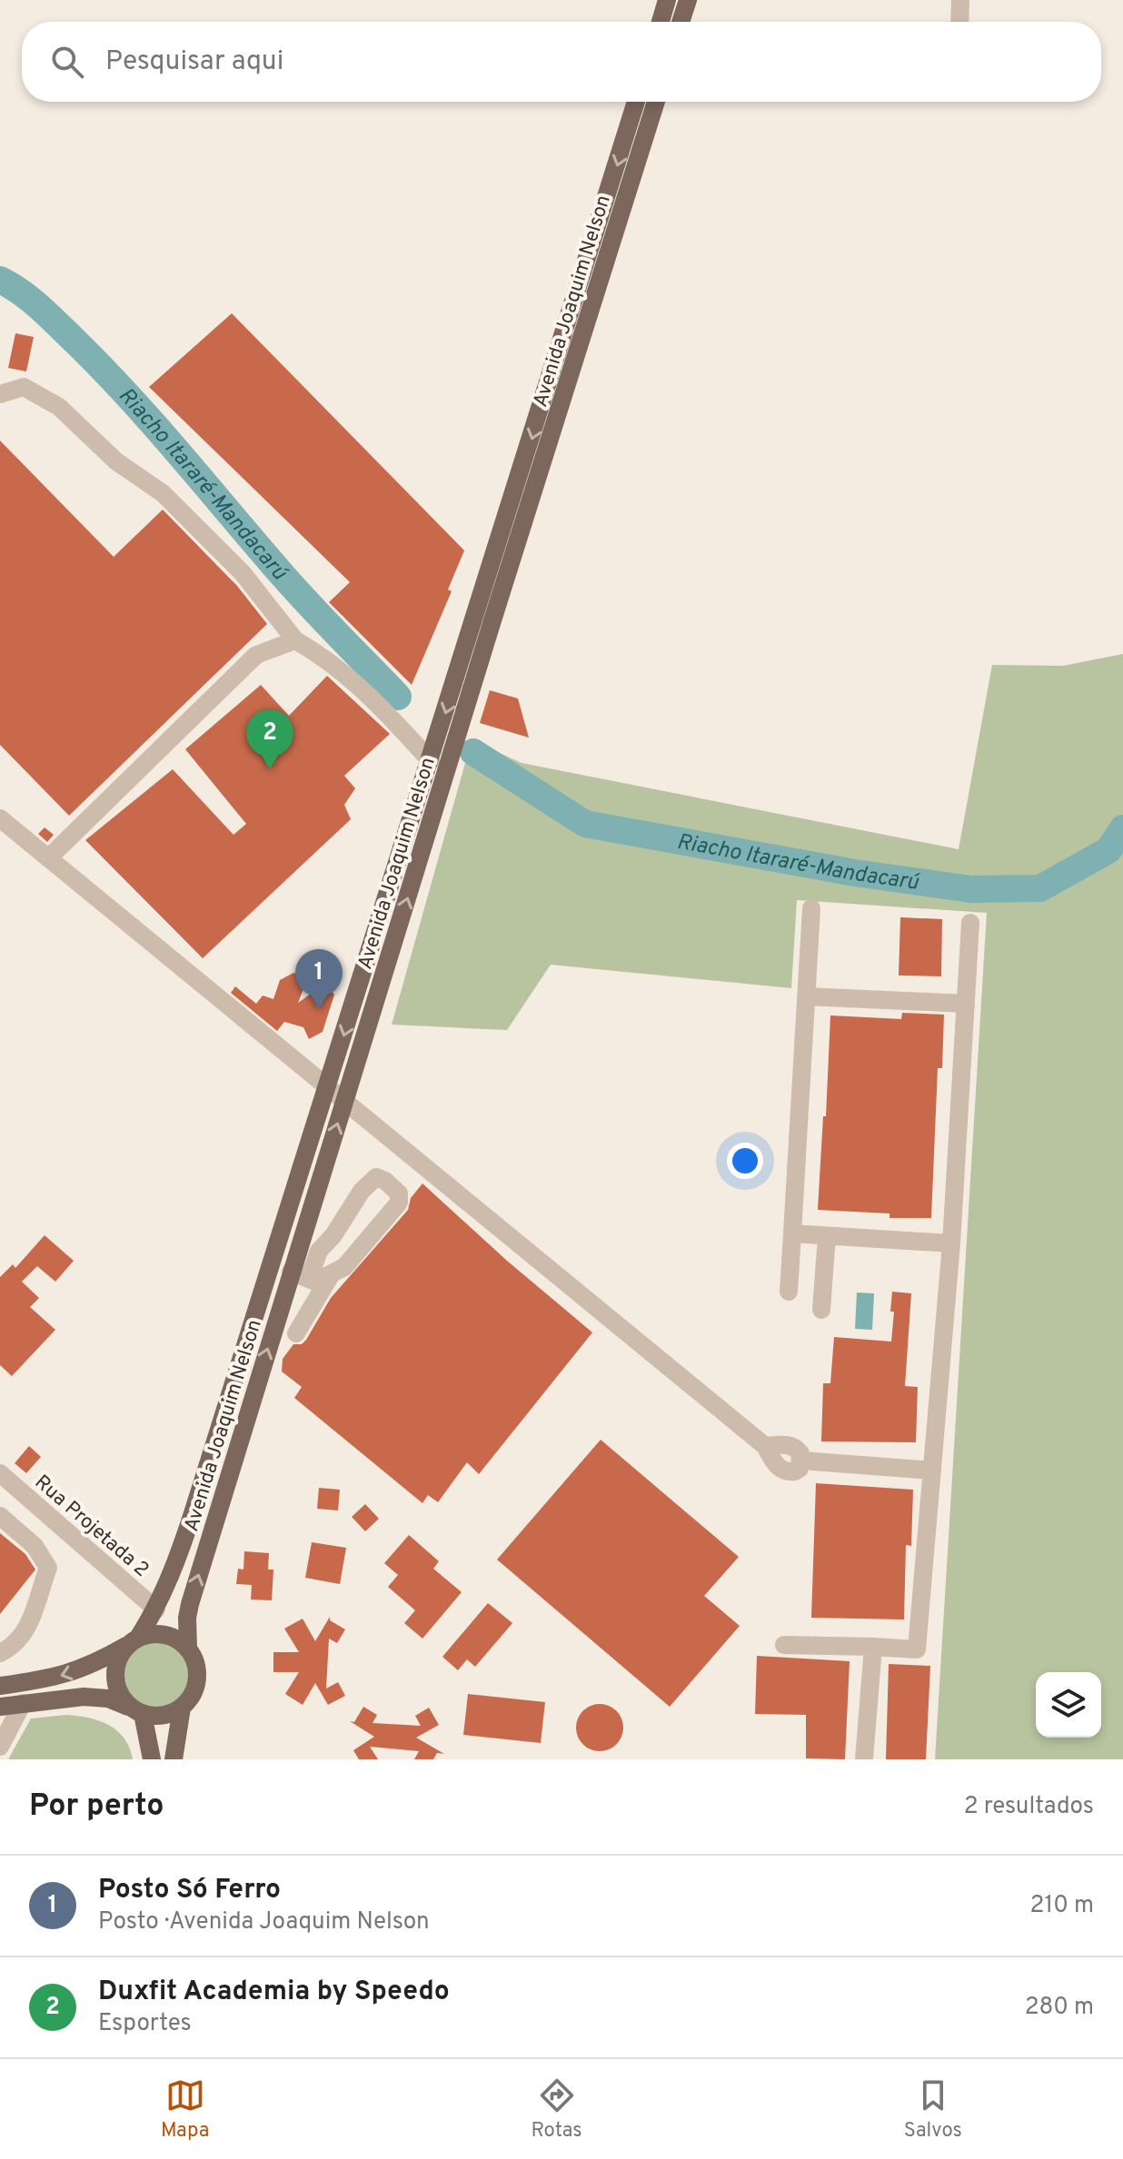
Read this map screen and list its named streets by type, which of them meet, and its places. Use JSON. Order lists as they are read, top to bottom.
{
  "streets": {
    "main road": ["Avenida Joaquim Nelson"],
    "street": ["Rua Projetada 2"]
  },
  "crossings": [
    ["Avenida Joaquim Nelson", "Rua Projetada 2"]
  ],
  "water": ["Riacho Itararé-Mandacarú"],
  "page": {
    "search": "Pesquisar aqui",
    "pins": ["2", "1"],
    "heading": ["Por perto", "2 resultados"],
    "list": [
      {
        "mark": "1",
        "name": "Posto Só Ferro",
        "note": "Posto · Avenida Joaquim Nelson",
        "value": "210 m"
      },
      {
        "mark": "2",
        "name": "Duxfit Academia by Speedo",
        "note": "Esportes",
        "value": "280 m"
      }
    ],
    "nav": ["Mapa", "Rotas", "Salvos"]
  }
}
